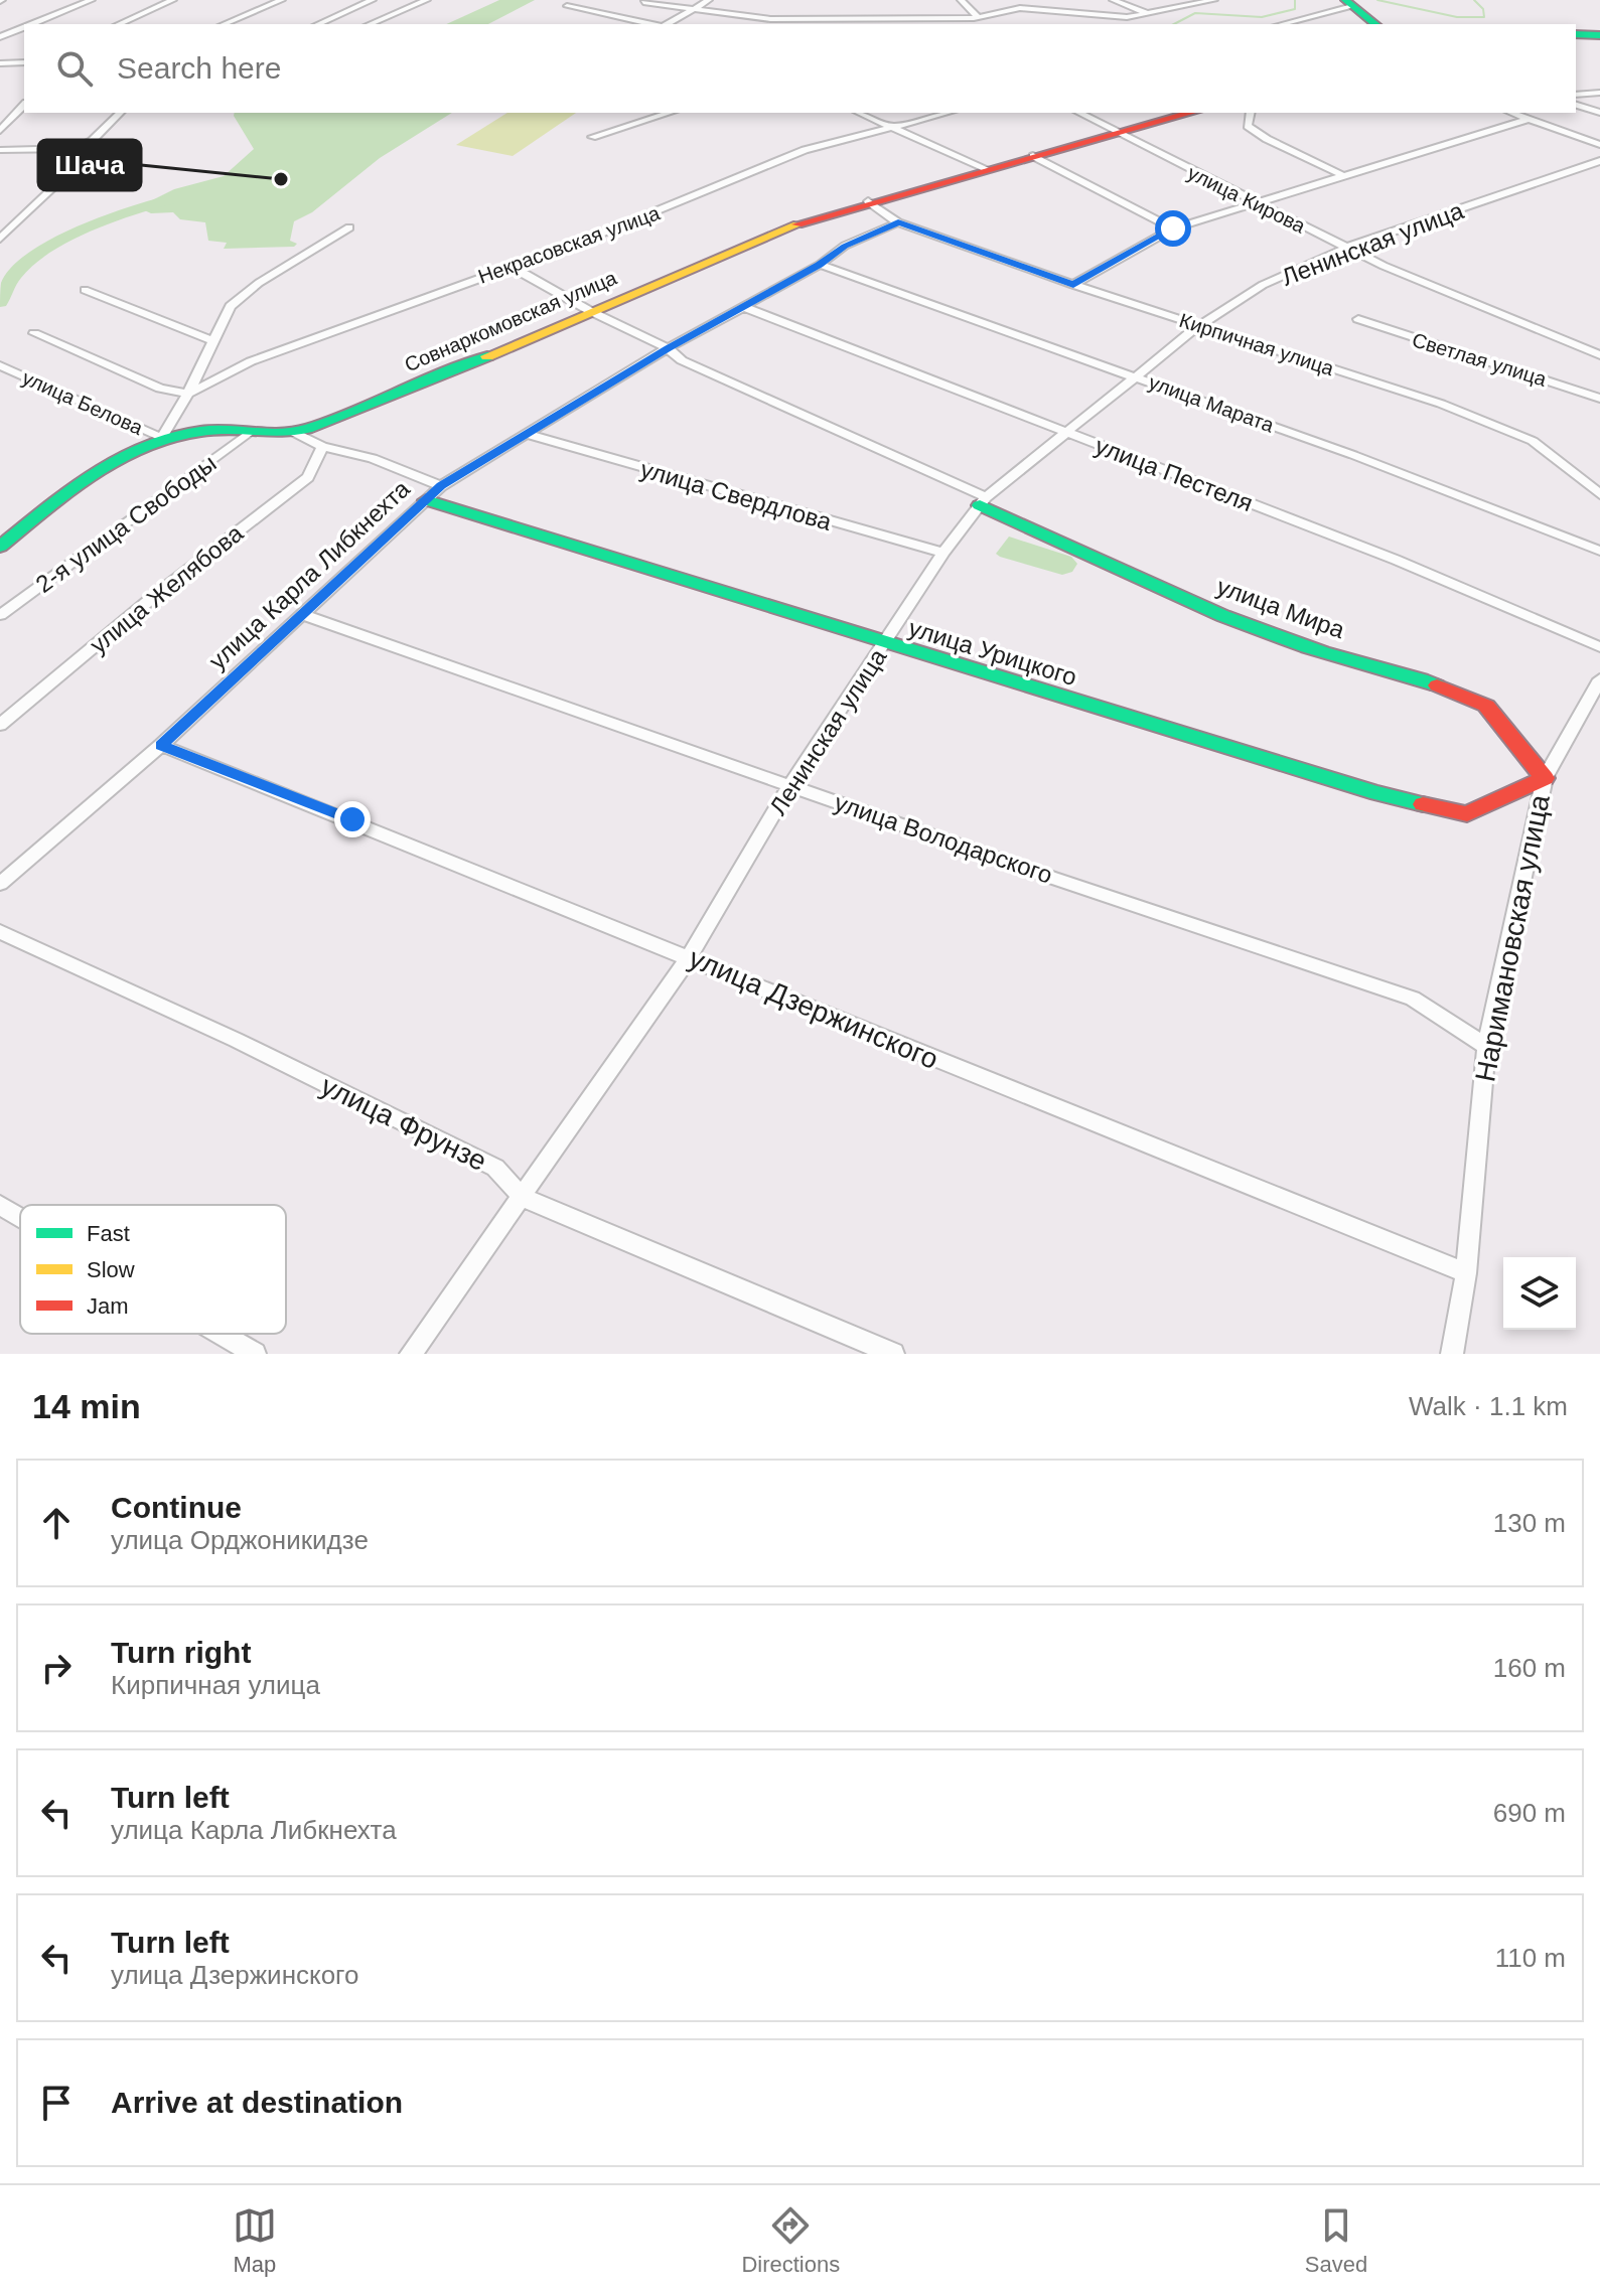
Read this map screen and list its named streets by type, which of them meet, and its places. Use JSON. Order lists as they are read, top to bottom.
{
  "streets": {
    "street": [
      "улица Кирова",
      "Ленинская улица",
      "Некрасовская улица",
      "Совнаркомовская улица",
      "Кирпичная улица",
      "Светлая улица",
      "улица Белова",
      "улица Марата",
      "улица Пестеля",
      "улица Свердлова",
      "2-я улица Свободы",
      "улица Карла Либкнехта",
      "улица Желябова",
      "улица Мира",
      "улица Урицкого",
      "улица Володарского",
      "Наримановская улица",
      "улица Дзержинского",
      "улица Фрунзе"
    ]
  },
  "crossings": [
    ["улица Кирова", "Ленинская улица"],
    ["Ленинская улица", "Кирпичная улица"],
    ["Ленинская улица", "улица Марата"],
    ["Ленинская улица", "улица Пестеля"],
    ["Ленинская улица", "улица Свердлова"],
    ["Ленинская улица", "улица Мира"],
    ["Ленинская улица", "улица Урицкого"],
    ["Ленинская улица", "улица Володарского"],
    ["Ленинская улица", "улица Дзержинского"],
    ["Ленинская улица", "улица Фрунзе"],
    ["Некрасовская улица", "улица Белова"],
    ["Некрасовская улица", "улица Мира"],
    ["Совнаркомовская улица", "улица Белова"],
    ["Совнаркомовская улица", "2-я улица Свободы"],
    ["Совнаркомовская улица", "улица Мира"],
    ["Кирпичная улица", "улица Карла Либкнехта"],
    ["улица Марата", "улица Карла Либкнехта"],
    ["улица Пестеля", "улица Карла Либкнехта"],
    ["улица Свердлова", "улица Карла Либкнехта"],
    ["улица Карла Либкнехта", "улица Мира"],
    ["улица Карла Либкнехта", "улица Урицкого"],
    ["улица Карла Либкнехта", "улица Володарского"],
    ["улица Карла Либкнехта", "улица Дзержинского"],
    ["улица Мира", "улица Урицкого"],
    ["улица Мира", "Наримановская улица"],
    ["улица Урицкого", "Наримановская улица"],
    ["улица Володарского", "Наримановская улица"],
    ["Наримановская улица", "улица Дзержинского"]
  ],
  "places": ["Шача"],
  "legend": ["Fast", "Slow", "Jam"],
  "page": {
    "search": "Search here",
    "heading": ["14 min", "Walk · 1.1 km"],
    "list": [
      ["Continue", "улица Орджоникидзе", "130 m"],
      ["Turn right", "Кирпичная улица", "160 m"],
      ["Turn left", "улица Карла Либкнехта", "690 m"],
      ["Turn left", "улица Дзержинского", "110 m"],
      "Arrive at destination"
    ],
    "nav": ["Map", "Directions", "Saved"]
  }
}
